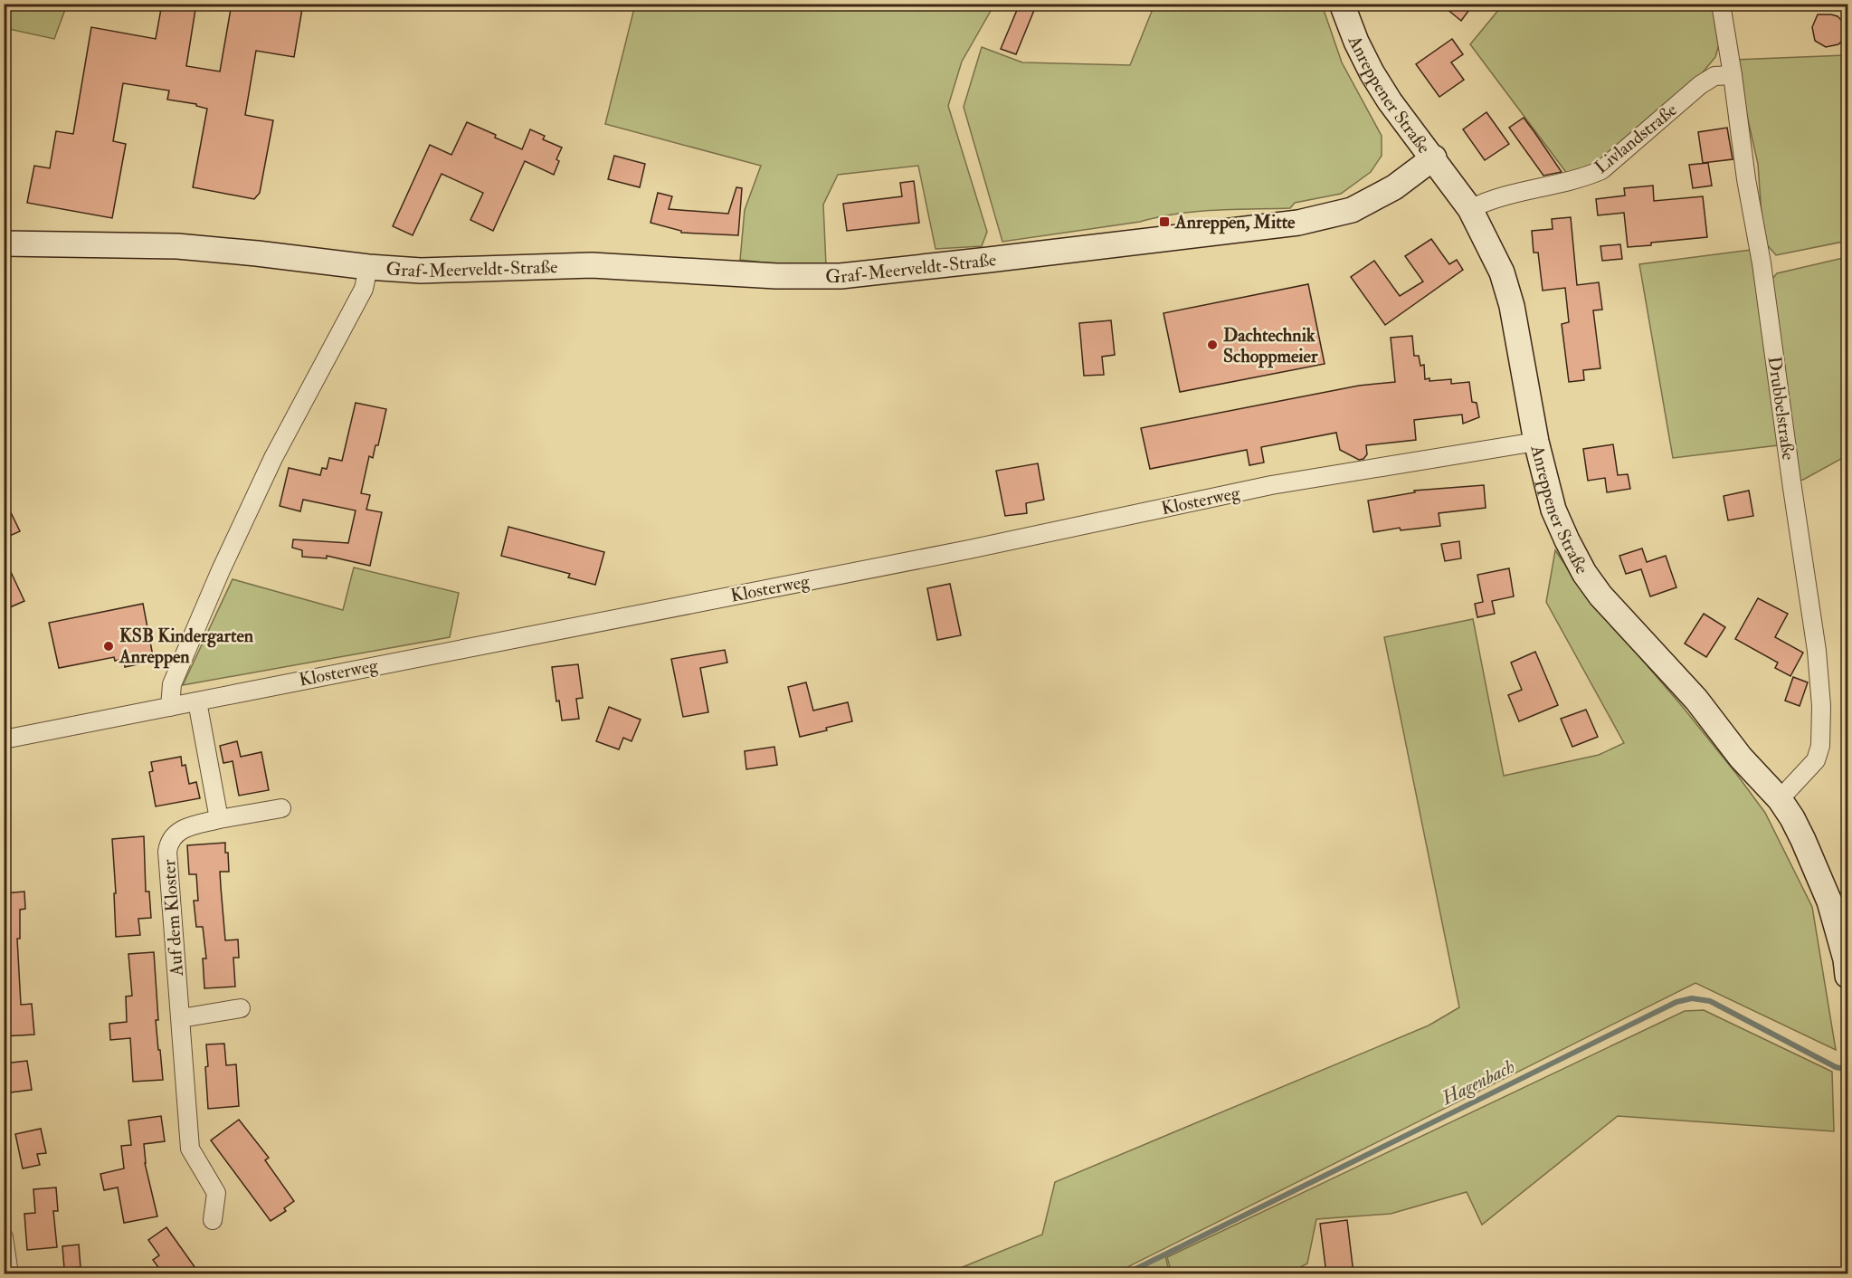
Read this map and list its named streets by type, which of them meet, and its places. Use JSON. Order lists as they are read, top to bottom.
{
  "streets": {
    "main road": ["Anreppener Straße", "Graf-Meerveldt-Straße"],
    "street": [
      "Livlandstraße",
      "Drubbelstraße",
      "Klosterweg",
      "Auf dem Kloster"
    ]
  },
  "crossings": [
    ["Anreppener Straße", "Livlandstraße"],
    ["Anreppener Straße", "Graf-Meerveldt-Straße"],
    ["Anreppener Straße", "Drubbelstraße"],
    ["Anreppener Straße", "Klosterweg"],
    ["Livlandstraße", "Drubbelstraße"],
    ["Graf-Meerveldt-Straße", "Klosterweg"]
  ],
  "water": ["Hagenbach"],
  "places": {
    "transit": ["Anreppen, Mitte"],
    "other": ["Dachtechnik Schoppmeier", "KSB Kindergarten Anreppen"]
  }
}
